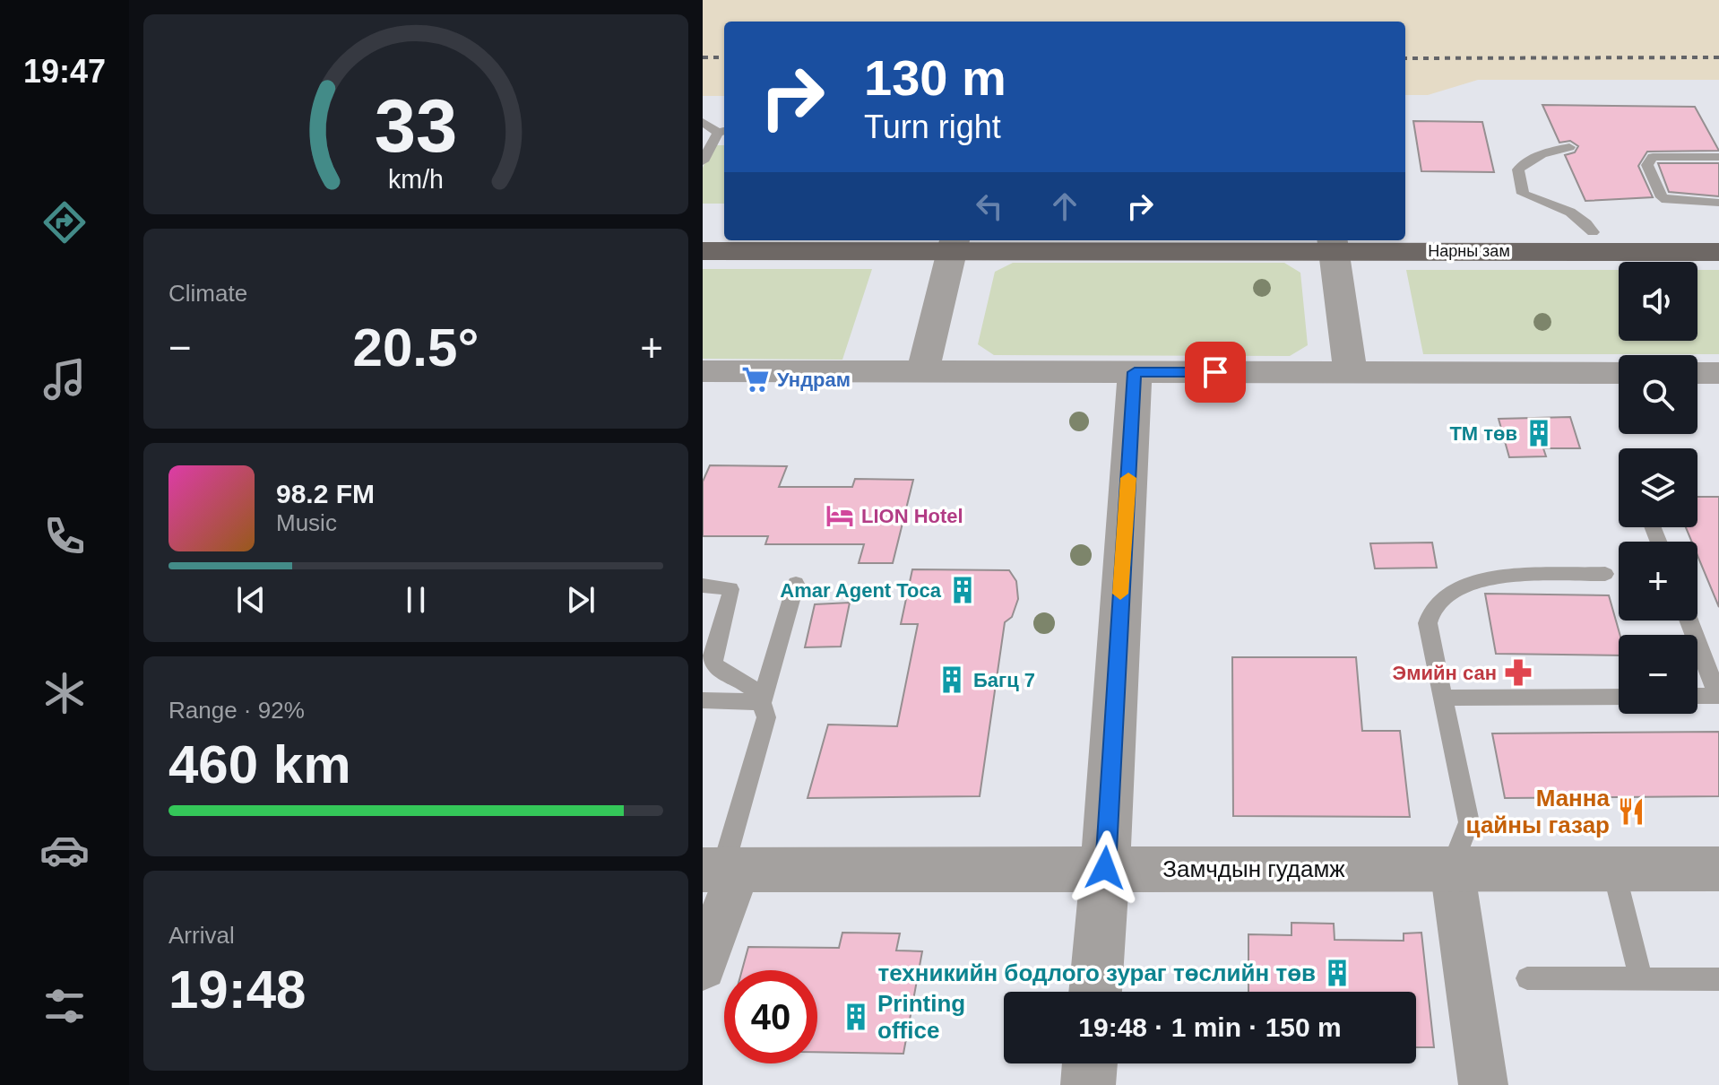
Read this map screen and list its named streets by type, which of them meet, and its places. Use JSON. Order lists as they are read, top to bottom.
{
  "streets": {
    "main road": ["Нарны зам"],
    "street": ["Замчдын гудамж"]
  },
  "places": {
    "supermarket": ["Ундрам"],
    "building": [
      "TM төв",
      "Amar Agent Toca",
      "Багц 7",
      "техникийн бодлого зураг төслийн төв",
      "Printing office"
    ],
    "hotel": ["LION Hotel"],
    "pharmacy": ["Эмийн сан"],
    "restaurant": ["Манна цайны газар"]
  },
  "page": {
    "tabs": "19:47",
    "turn": ["130 m", "Turn right"],
    "tile": [
      "Climate",
      ["Range · 92%", "460 km"],
      ["Arrival", "19:48"]
    ],
    "map_buttons": ["+", "−"],
    "heat": ["−", "20.5°", "+"],
    "song": ["98.2 FM", "Music"],
    "limit": "40",
    "trip": "19:48 · 1 min · 150 m",
    "gauge": ["33", "km/h"]
  }
}
